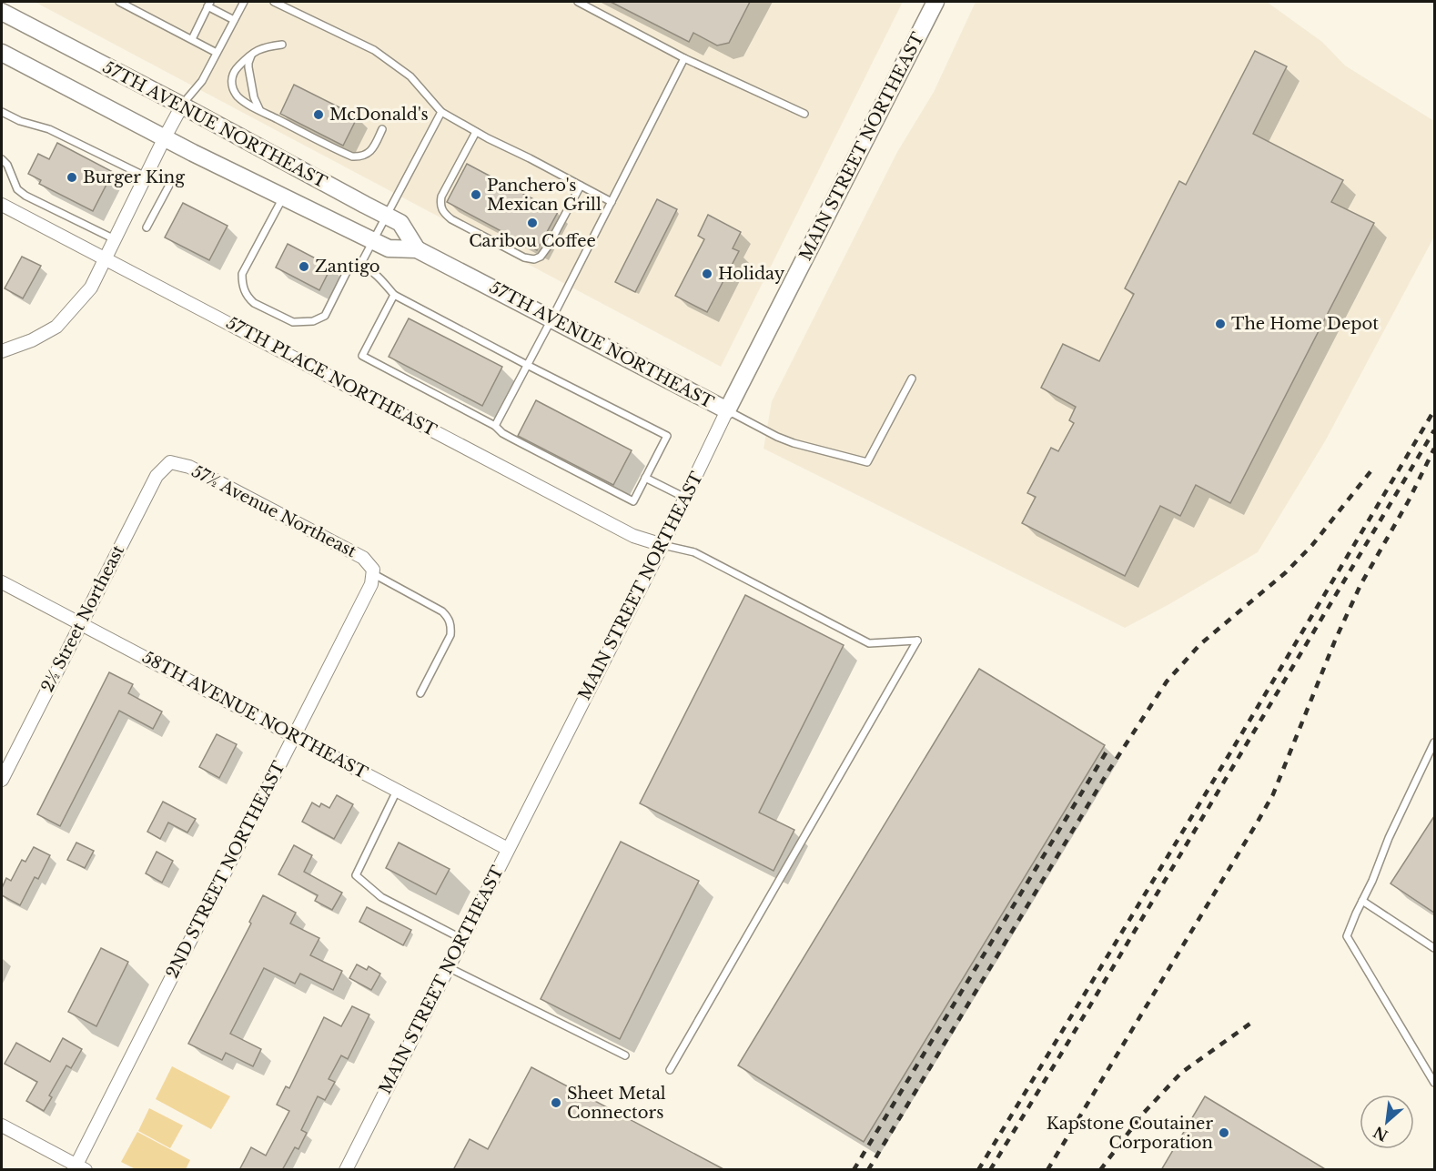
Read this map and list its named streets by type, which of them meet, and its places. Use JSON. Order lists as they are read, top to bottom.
{
  "streets": {
    "street": [
      "57TH AVENUE NORTHEAST",
      "MAIN STREET NORTHEAST",
      "57TH PLACE NORTHEAST",
      "57½ Avenue Northeast",
      "2½ Street Northeast",
      "58TH AVENUE NORTHEAST",
      "2ND STREET NORTHEAST"
    ]
  },
  "crossings": [
    ["57TH AVENUE NORTHEAST", "MAIN STREET NORTHEAST"],
    ["MAIN STREET NORTHEAST", "57TH PLACE NORTHEAST"],
    ["MAIN STREET NORTHEAST", "58TH AVENUE NORTHEAST"],
    ["57½ Avenue Northeast", "2½ Street Northeast"],
    ["57½ Avenue Northeast", "2ND STREET NORTHEAST"],
    ["2½ Street Northeast", "58TH AVENUE NORTHEAST"],
    ["58TH AVENUE NORTHEAST", "2ND STREET NORTHEAST"]
  ],
  "places": [
    "McDonald's",
    "Burger King",
    "Panchero's Mexican Grill",
    "Caribou Coffee",
    "Zantigo",
    "Holiday",
    "The Home Depot",
    "Sheet Metal Connectors",
    "Kapstone Coutainer Corporation"
  ],
  "north": "bottom left"
}
